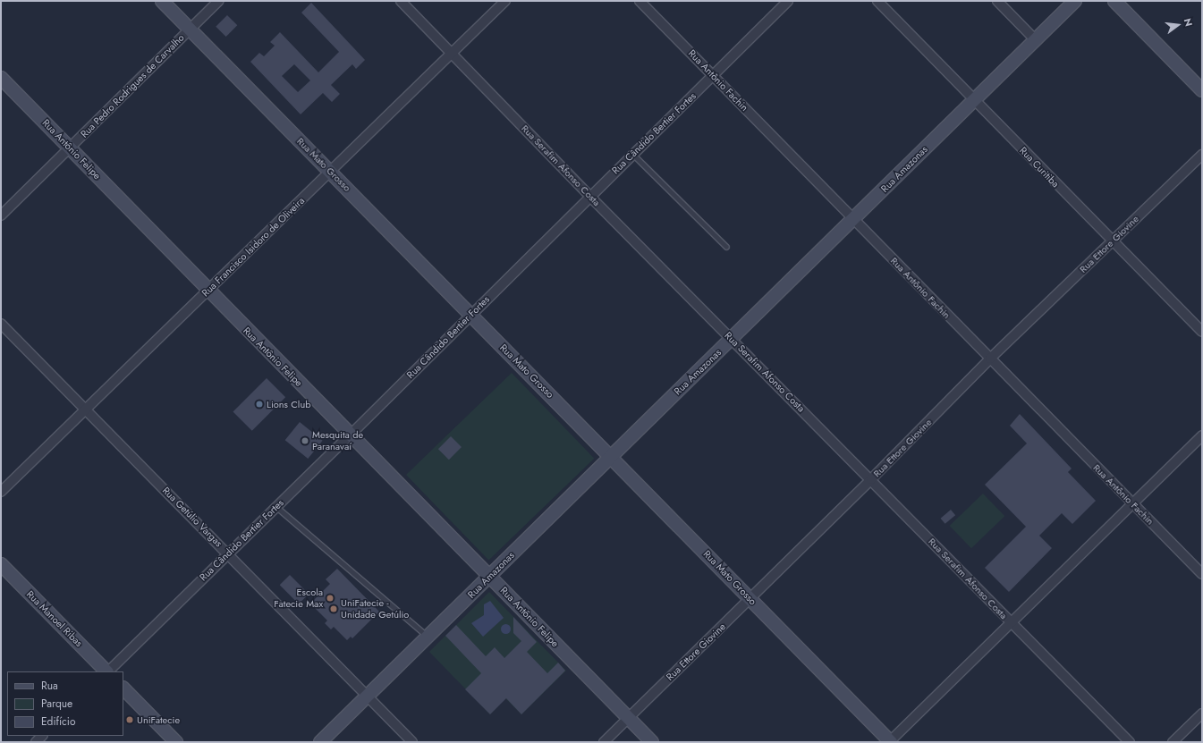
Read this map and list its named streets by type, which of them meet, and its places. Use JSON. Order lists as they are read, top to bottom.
{
  "streets": {
    "street": [
      "Rua Antônio Fachin",
      "Rua Pedro Rodrigues de Carvalho",
      "Rua Cândido Bertier Fortes",
      "Rua Antônio Felipe",
      "Rua Mato Grosso",
      "Rua Serafim Afonso Costa",
      "Rua Curitiba",
      "Rua Amazonas",
      "Rua Ettore Giovine",
      "Rua Francisco Isidoro de Oliveira",
      "Rua Getúlio Vargas",
      "Rua Manoel Ribas"
    ]
  },
  "crossings": [
    ["Rua Antônio Fachin", "Rua Cândido Bertier Fortes"],
    ["Rua Antônio Fachin", "Rua Amazonas"],
    ["Rua Antônio Fachin", "Rua Ettore Giovine"],
    ["Rua Pedro Rodrigues de Carvalho", "Rua Antônio Felipe"],
    ["Rua Pedro Rodrigues de Carvalho", "Rua Mato Grosso"],
    ["Rua Cândido Bertier Fortes", "Rua Antônio Felipe"],
    ["Rua Cândido Bertier Fortes", "Rua Mato Grosso"],
    ["Rua Cândido Bertier Fortes", "Rua Serafim Afonso Costa"],
    ["Rua Cândido Bertier Fortes", "Rua Getúlio Vargas"],
    ["Rua Antônio Felipe", "Rua Amazonas"],
    ["Rua Antônio Felipe", "Rua Ettore Giovine"],
    ["Rua Antônio Felipe", "Rua Francisco Isidoro de Oliveira"],
    ["Rua Mato Grosso", "Rua Amazonas"],
    ["Rua Mato Grosso", "Rua Ettore Giovine"],
    ["Rua Mato Grosso", "Rua Francisco Isidoro de Oliveira"],
    ["Rua Serafim Afonso Costa", "Rua Amazonas"],
    ["Rua Serafim Afonso Costa", "Rua Ettore Giovine"],
    ["Rua Serafim Afonso Costa", "Rua Francisco Isidoro de Oliveira"],
    ["Rua Curitiba", "Rua Amazonas"],
    ["Rua Curitiba", "Rua Ettore Giovine"],
    ["Rua Amazonas", "Rua Getúlio Vargas"],
    ["Rua Francisco Isidoro de Oliveira", "Rua Getúlio Vargas"]
  ],
  "places": [
    "Lions Club",
    "Mesquita de Paranavaí",
    "Escola Fatecie Max",
    "UniFatecie - Unidade Getúlio",
    "UniFatecie"
  ],
  "legend": ["Rua", "Parque", "Edifício"],
  "north": "right"
}
